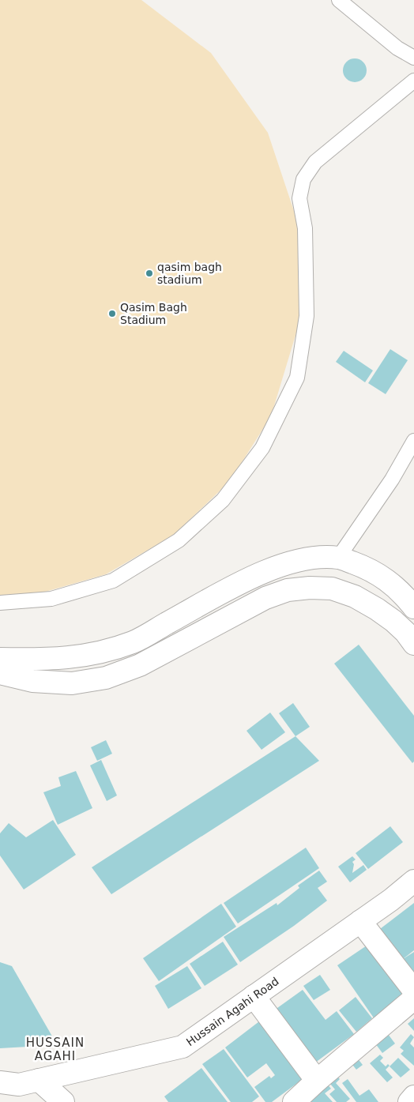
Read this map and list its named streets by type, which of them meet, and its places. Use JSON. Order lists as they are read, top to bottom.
{
  "streets": {
    "street": ["Hussain Agahi Road"]
  },
  "districts": ["HUSSAIN AGAHI"],
  "places": ["qasim bagh stadium", "Qasim Bagh Stadium"]
}
